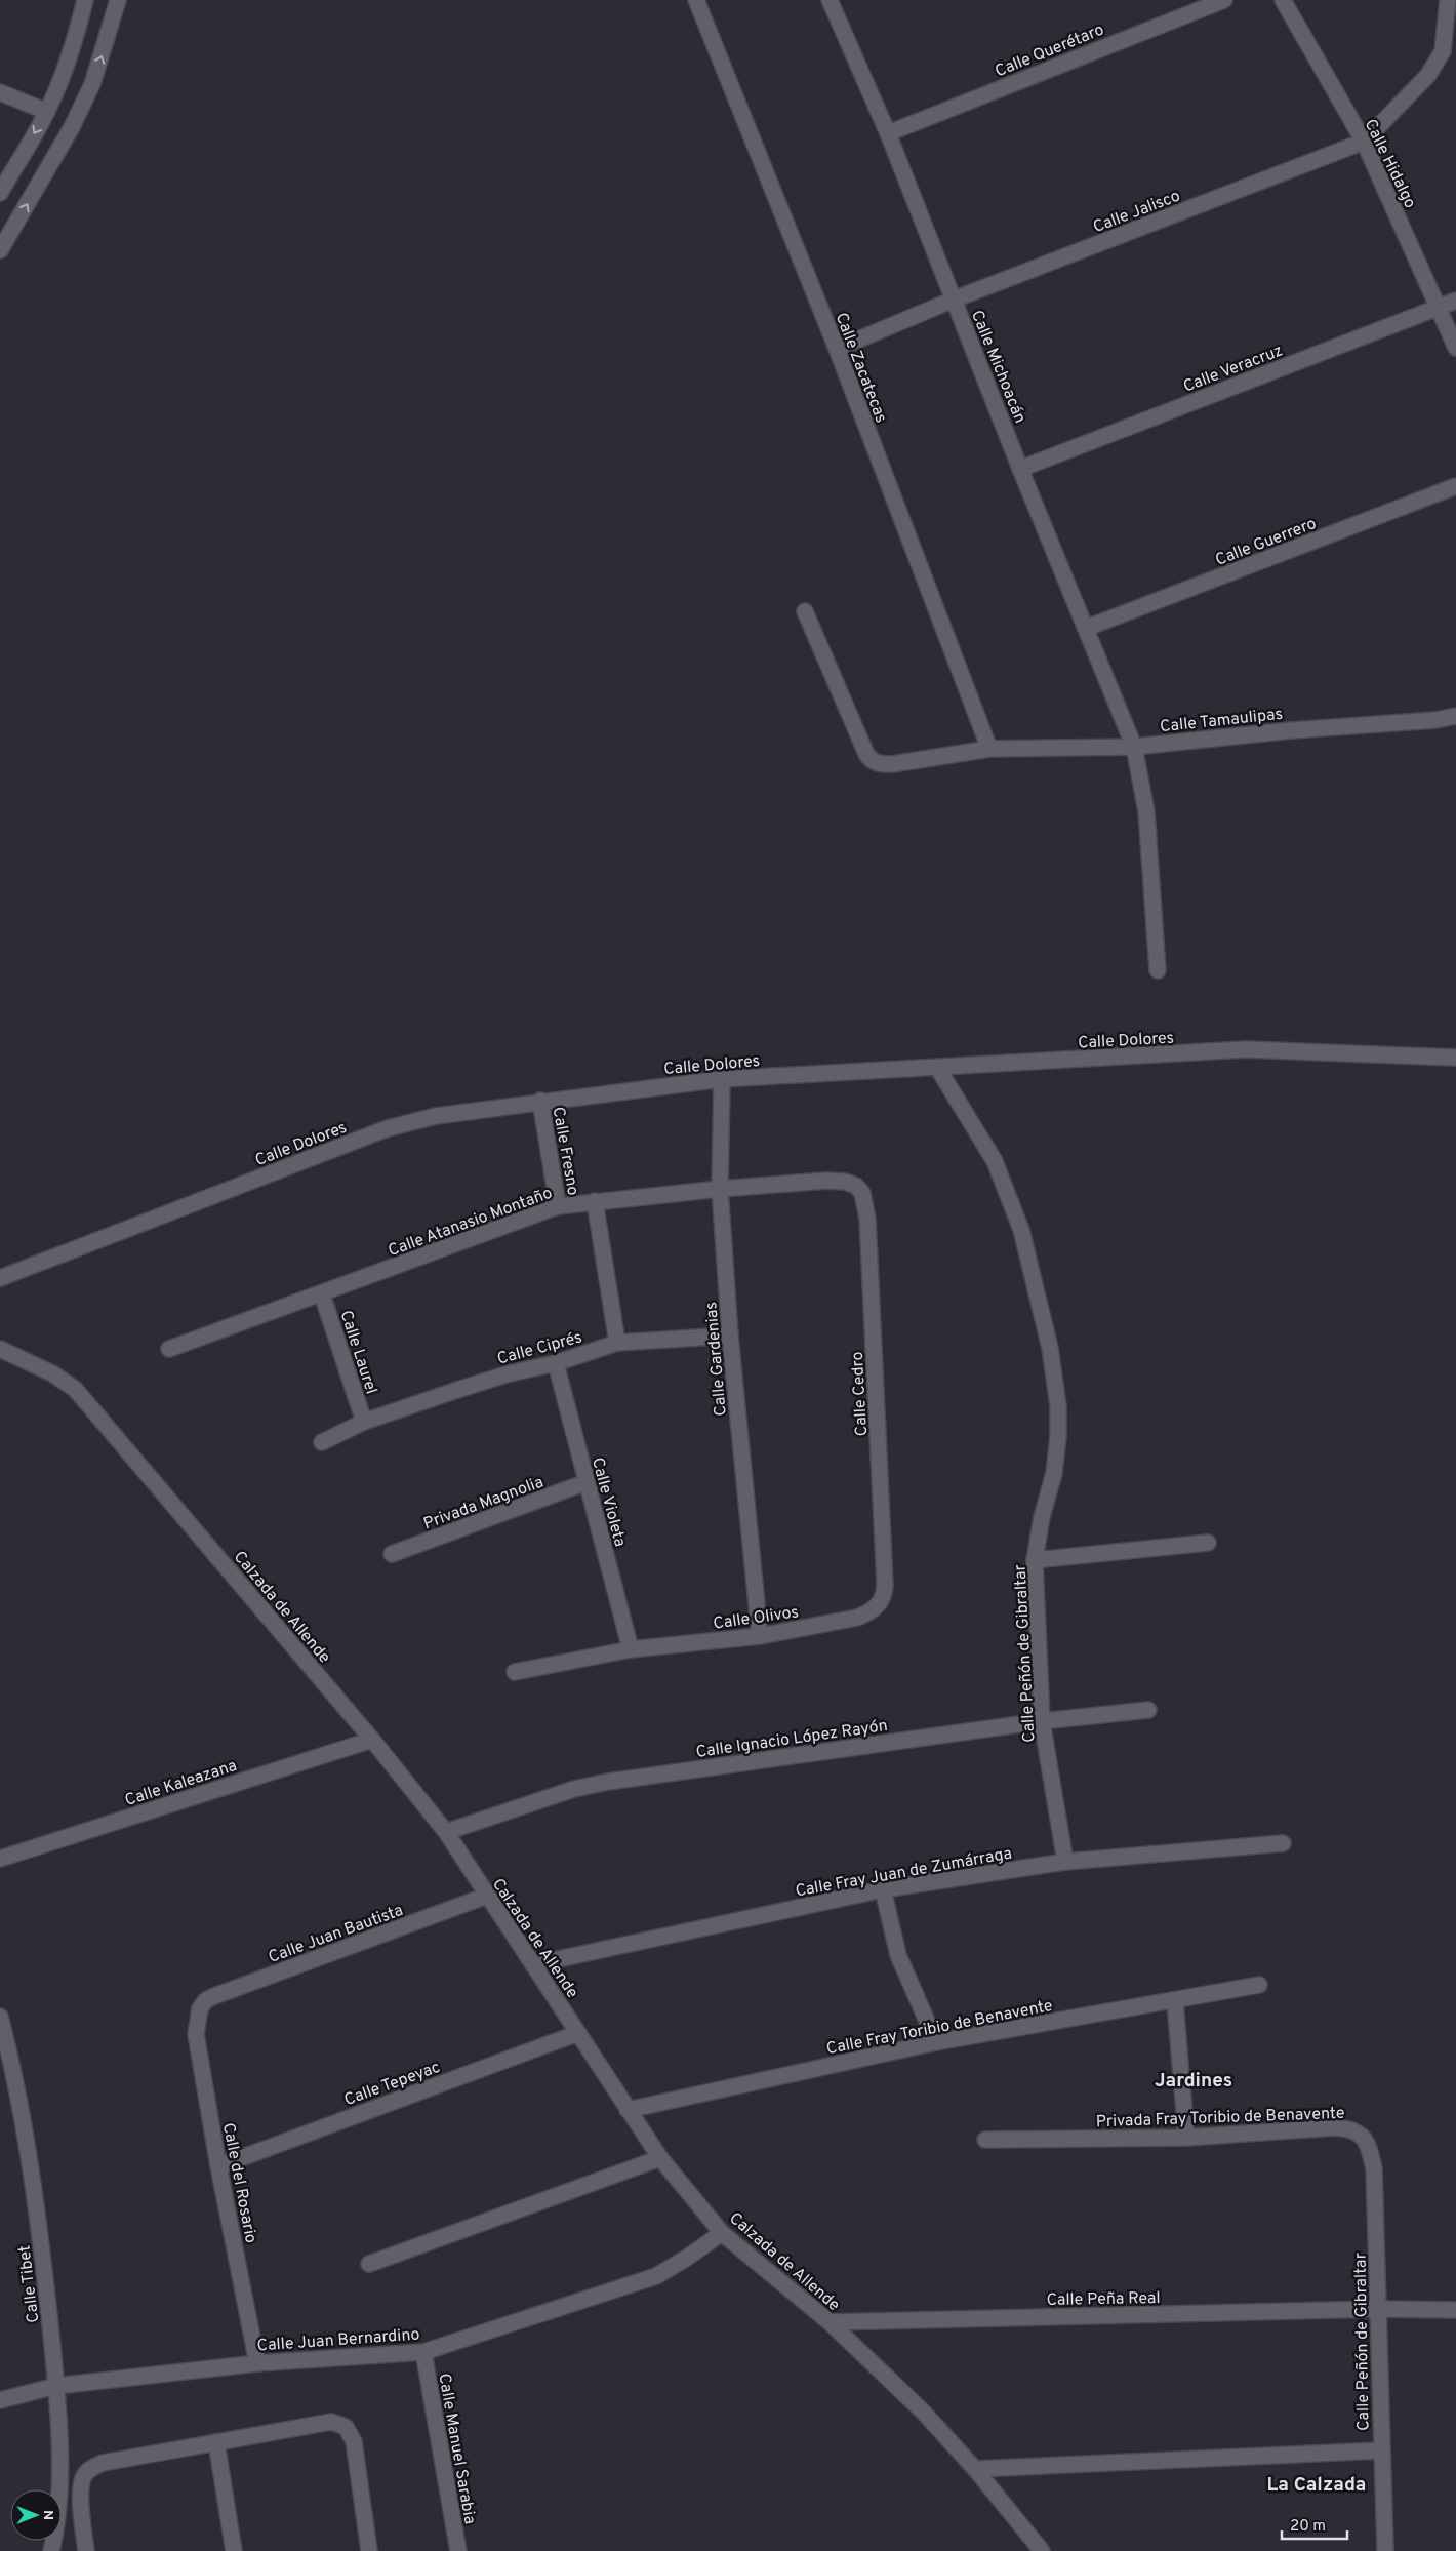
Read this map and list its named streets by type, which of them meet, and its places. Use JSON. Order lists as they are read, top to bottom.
{
  "streets": {
    "street": [
      "Calle Querétaro",
      "Calle Hidalgo",
      "Calle Jalisco",
      "Calle Michoacán",
      "Calle Zacatecas",
      "Calle Veracruz",
      "Calle Guerrero",
      "Calle Tamaulipas",
      "Calle Dolores",
      "Calle Fresno",
      "Calle Atanasio Montaño",
      "Calle Ciprés",
      "Calle Laurel",
      "Calle Gardenias",
      "Calle Cedro",
      "Privada Magnolia",
      "Calle Violeta",
      "Calzada de Allende",
      "Calle Olivos",
      "Calle Peñón de Gibraltar",
      "Calle Ignacio López Rayón",
      "Calle Kaleazana",
      "Calle Fray Juan de Zumárraga",
      "Calle Juan Bautista",
      "Calle Fray Toribio de Benavente",
      "Calle Tepeyac",
      "Privada Fray Toribio de Benavente",
      "Calle del Rosario",
      "Calle Tibet",
      "Calle Peña Real",
      "Calle Juan Bernardino",
      "Calle Manuel Sarabia"
    ]
  },
  "crossings": [
    ["Calle Querétaro", "Calle Michoacán"],
    ["Calle Hidalgo", "Calle Jalisco"],
    ["Calle Hidalgo", "Calle Veracruz"],
    ["Calle Jalisco", "Calle Michoacán"],
    ["Calle Jalisco", "Calle Zacatecas"],
    ["Calle Michoacán", "Calle Veracruz"],
    ["Calle Michoacán", "Calle Guerrero"],
    ["Calle Michoacán", "Calle Tamaulipas"],
    ["Calle Zacatecas", "Calle Tamaulipas"],
    ["Calle Dolores", "Calle Fresno"],
    ["Calle Dolores", "Calle Gardenias"],
    ["Calle Dolores", "Calle Peñón de Gibraltar"],
    ["Calle Fresno", "Calle Atanasio Montaño"],
    ["Calle Atanasio Montaño", "Calle Laurel"],
    ["Calle Atanasio Montaño", "Calle Gardenias"],
    ["Calle Atanasio Montaño", "Calle Cedro"],
    ["Calle Ciprés", "Calle Laurel"],
    ["Calle Ciprés", "Calle Gardenias"],
    ["Calle Ciprés", "Calle Violeta"],
    ["Calle Gardenias", "Calle Olivos"],
    ["Calle Cedro", "Calle Olivos"],
    ["Privada Magnolia", "Calle Violeta"],
    ["Calle Violeta", "Calle Olivos"],
    ["Calzada de Allende", "Calle Ignacio López Rayón"],
    ["Calzada de Allende", "Calle Kaleazana"],
    ["Calzada de Allende", "Calle Fray Juan de Zumárraga"],
    ["Calzada de Allende", "Calle Juan Bautista"],
    ["Calzada de Allende", "Calle Fray Toribio de Benavente"],
    ["Calzada de Allende", "Calle Tepeyac"],
    ["Calzada de Allende", "Calle Peña Real"],
    ["Calzada de Allende", "Calle Juan Bernardino"],
    ["Calle Peñón de Gibraltar", "Calle Ignacio López Rayón"],
    ["Calle Peñón de Gibraltar", "Calle Fray Juan de Zumárraga"],
    ["Calle Peñón de Gibraltar", "Privada Fray Toribio de Benavente"],
    ["Calle Peñón de Gibraltar", "Calle Peña Real"],
    ["Calle Juan Bautista", "Calle del Rosario"],
    ["Calle Tepeyac", "Calle del Rosario"],
    ["Calle del Rosario", "Calle Juan Bernardino"],
    ["Calle Tibet", "Calle Juan Bernardino"],
    ["Calle Juan Bernardino", "Calle Manuel Sarabia"]
  ],
  "districts": ["Jardines", "La Calzada"],
  "scale_bar": "20 m",
  "north": "right"
}
